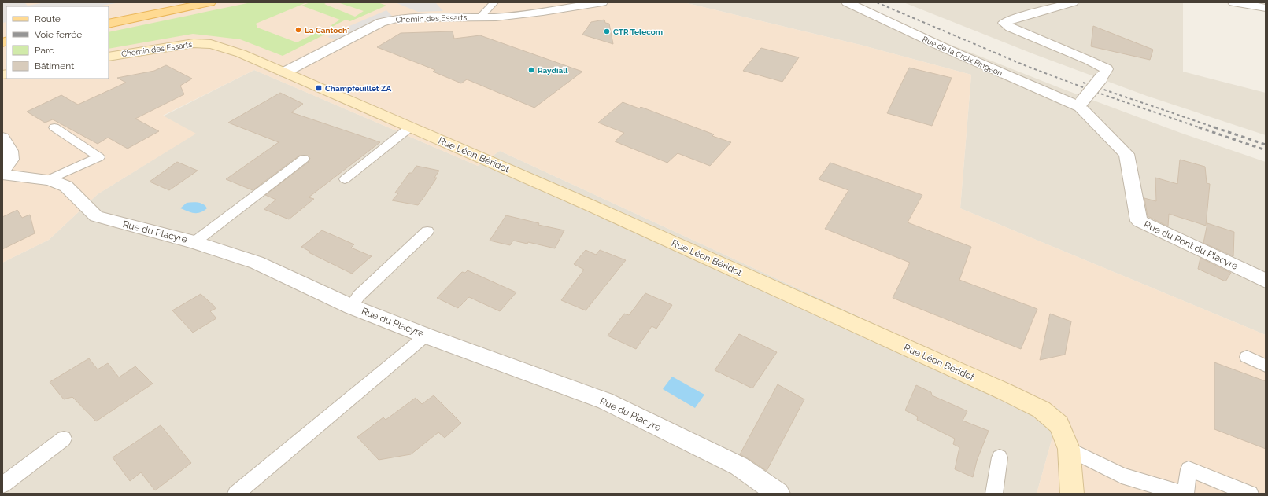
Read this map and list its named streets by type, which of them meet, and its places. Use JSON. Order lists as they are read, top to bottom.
{
  "streets": {
    "street": [
      "Chemin des Essarts",
      "Rue de la Croix Pingeon",
      "Rue Léon Béridot",
      "Rue du Placyre",
      "Rue du Pont du Placyre"
    ]
  },
  "crossings": [
    ["Chemin des Essarts", "Rue Léon Béridot"],
    ["Rue de la Croix Pingeon", "Rue du Pont du Placyre"]
  ],
  "places": {
    "other": ["La Cantoch'", "CTR Telecom", "Raydiall"],
    "transit": ["Champfeuillet ZA"]
  },
  "legend": [
    "Route",
    "Voie ferrée",
    "Parc",
    "Bâtiment"
  ]
}
